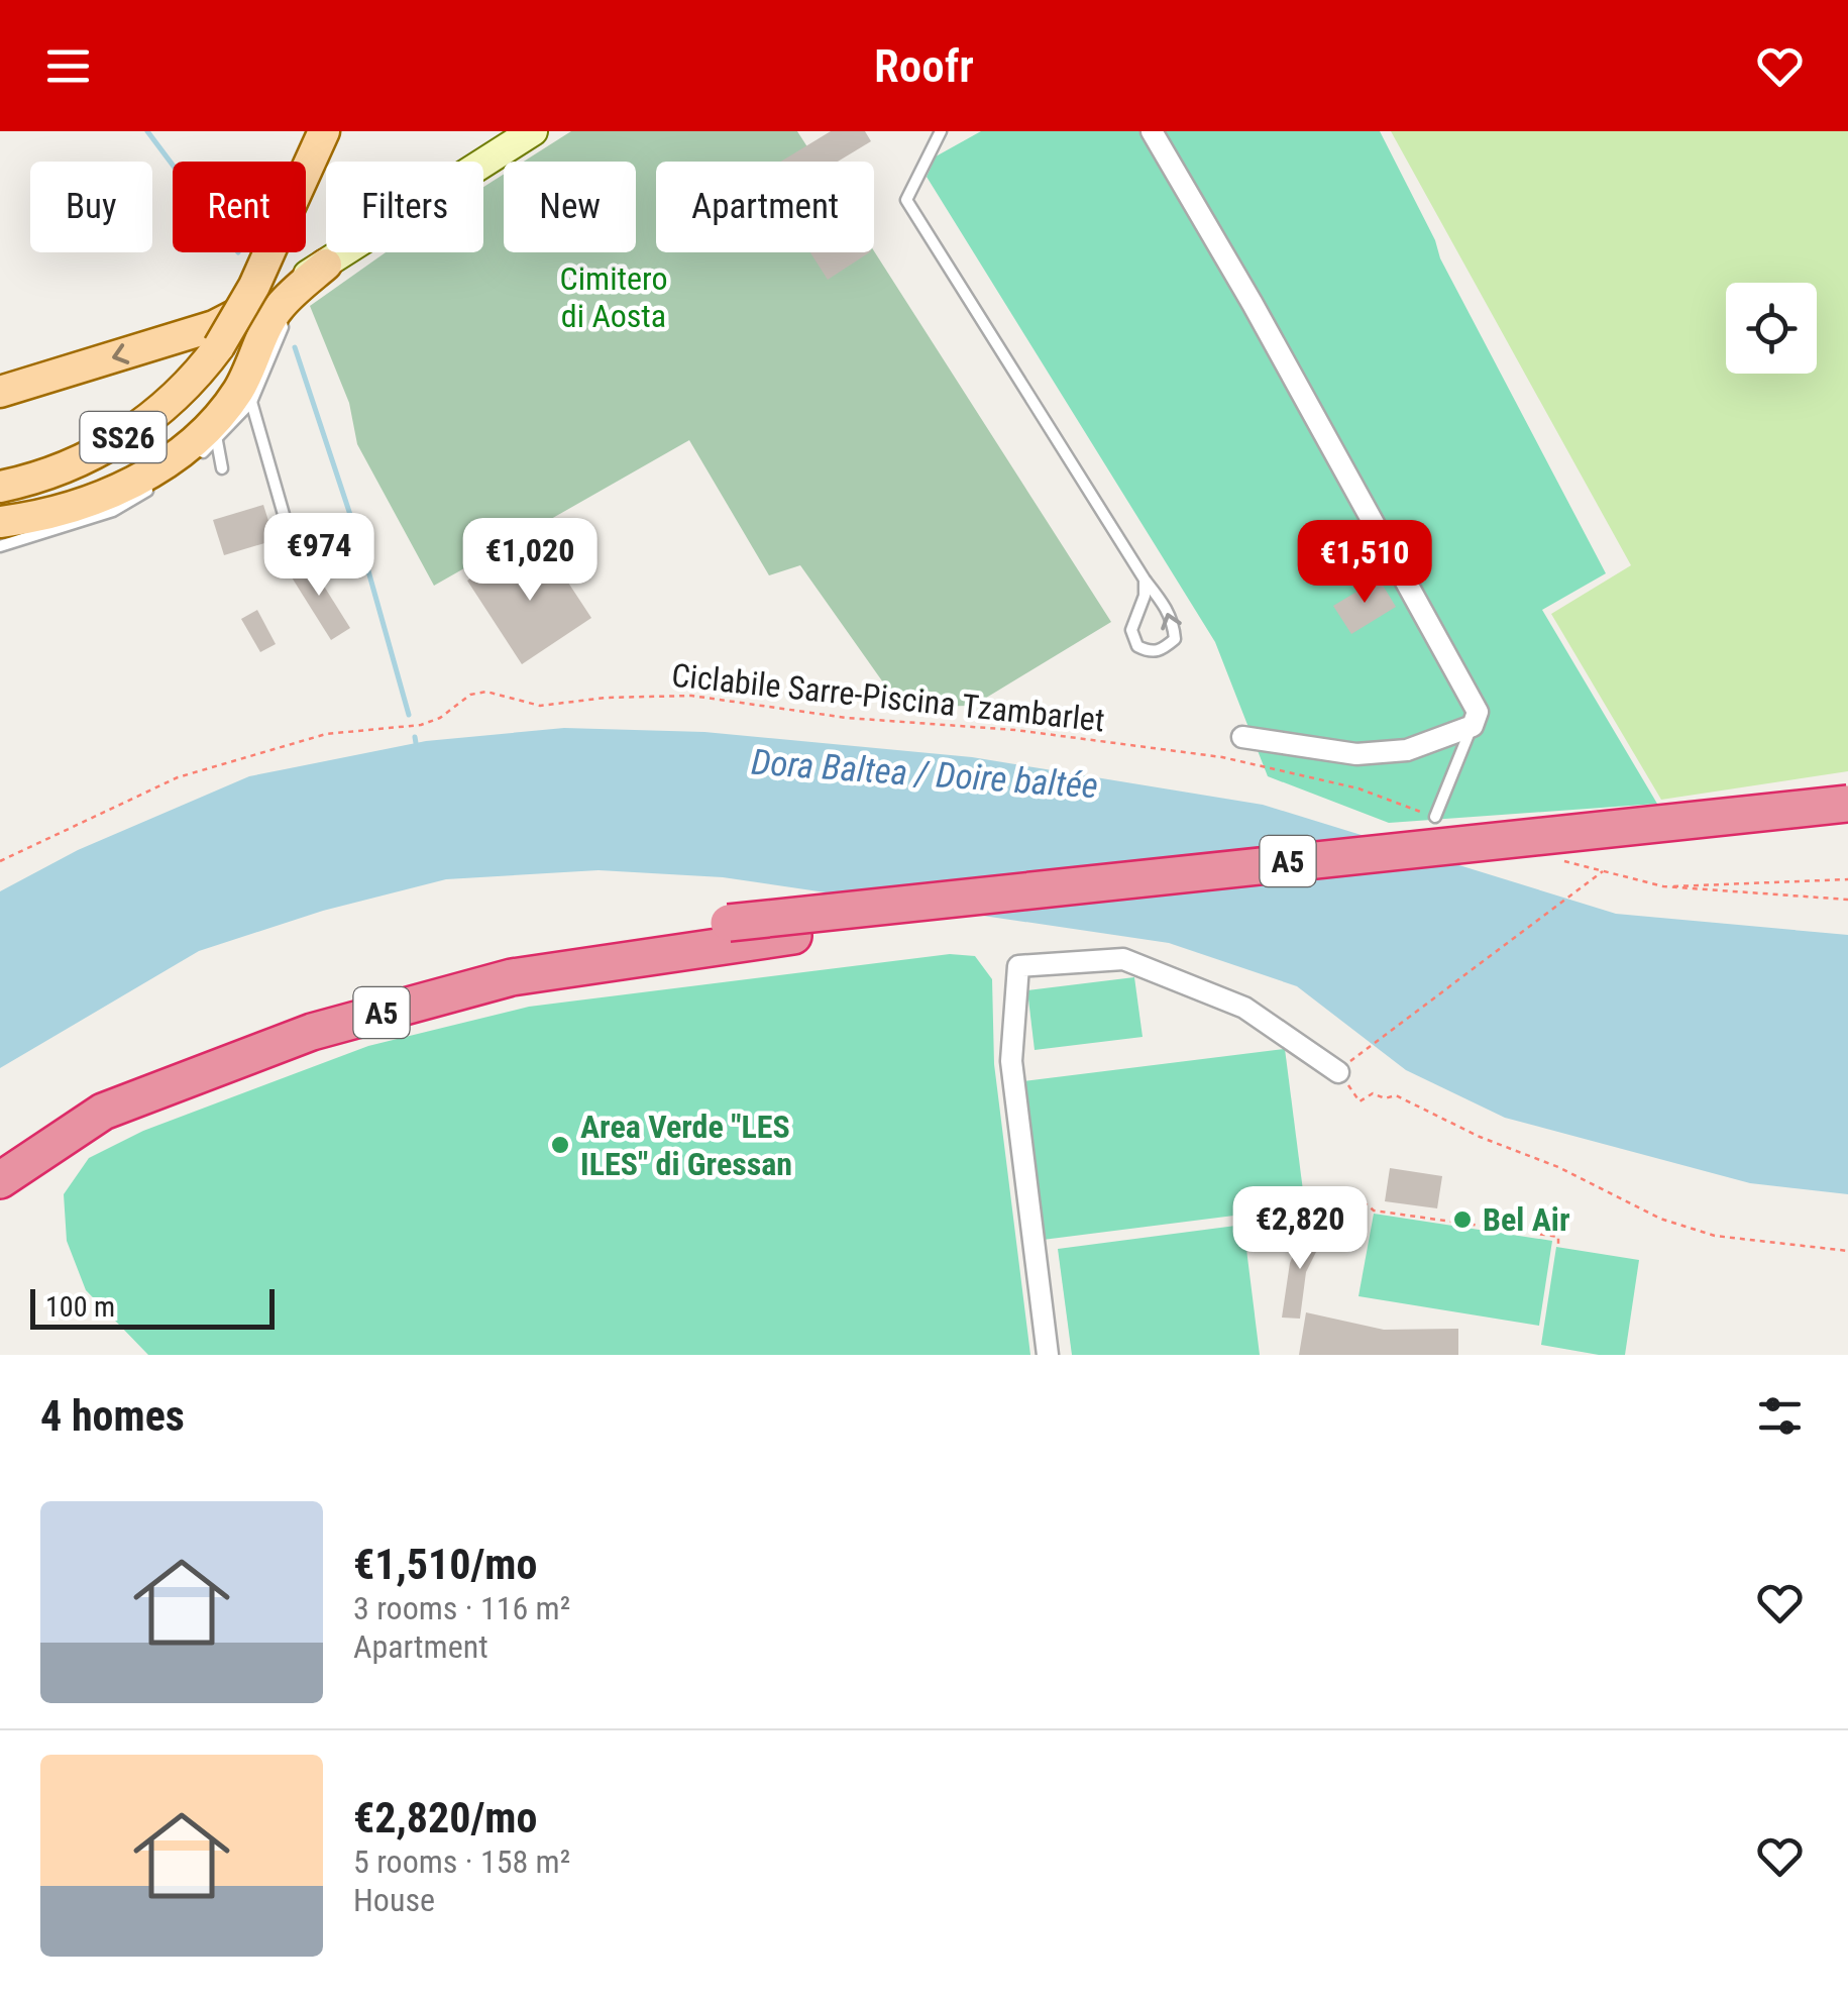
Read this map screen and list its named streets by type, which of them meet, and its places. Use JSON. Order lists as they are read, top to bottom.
{
  "streets": {
    "highway": ["A5"],
    "main road": ["SS26"],
    "path": ["Ciclabile Sarre-Piscina Tzambarlet"]
  },
  "water": ["Dora Baltea / Doire baltée"],
  "parks": ["Cimitero di Aosta"],
  "places": ["Area Verde \"LES ILES\" di Gressan", "Bel Air"],
  "scale_bar": "100 m",
  "page": {
    "header": "Roofr",
    "chip": [
      "Buy",
      "Rent",
      "Filters",
      "New",
      "Apartment"
    ],
    "price": [
      "€974",
      "€1,020",
      "€1,510",
      "€2,820"
    ],
    "scale": "100 m",
    "heading": "4 homes",
    "list": [
      {
        "name": "€1,510/mo",
        "note": "3 rooms · 116 m² · Apartment"
      },
      {
        "name": "€2,820/mo",
        "note": "5 rooms · 158 m² · House"
      }
    ]
  }
}
